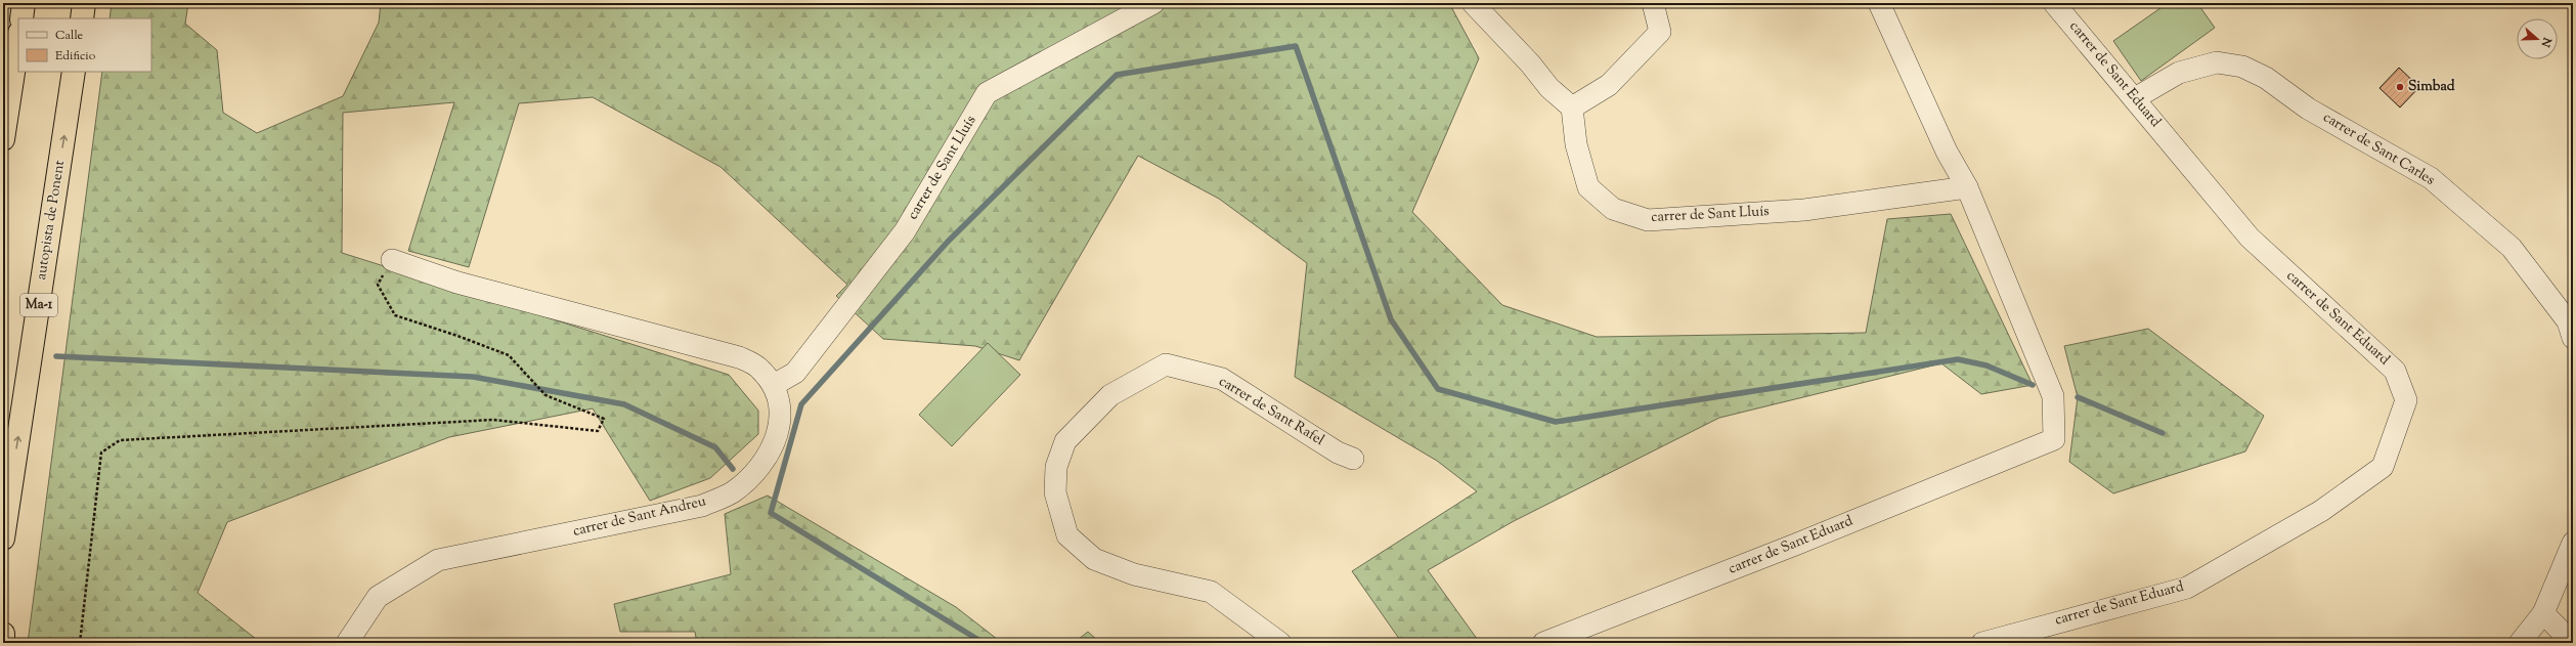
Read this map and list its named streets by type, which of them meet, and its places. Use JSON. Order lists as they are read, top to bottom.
{
  "streets": {
    "highway": ["autopista de Ponent", "Ma-1"],
    "street": [
      "carrer de Sant Eduard",
      "carrer de Sant Carles",
      "carrer de Sant Lluís",
      "carrer de Sant Rafel",
      "carrer de Sant Andreu"
    ]
  },
  "crossings": [
    ["carrer de Sant Eduard", "carrer de Sant Carles"],
    ["carrer de Sant Eduard", "carrer de Sant Lluís"],
    ["carrer de Sant Lluís", "carrer de Sant Andreu"]
  ],
  "one_way": ["autopista de Ponent"],
  "places": ["Simbad"],
  "legend": ["Calle", "Edificio"],
  "north": "right"
}
